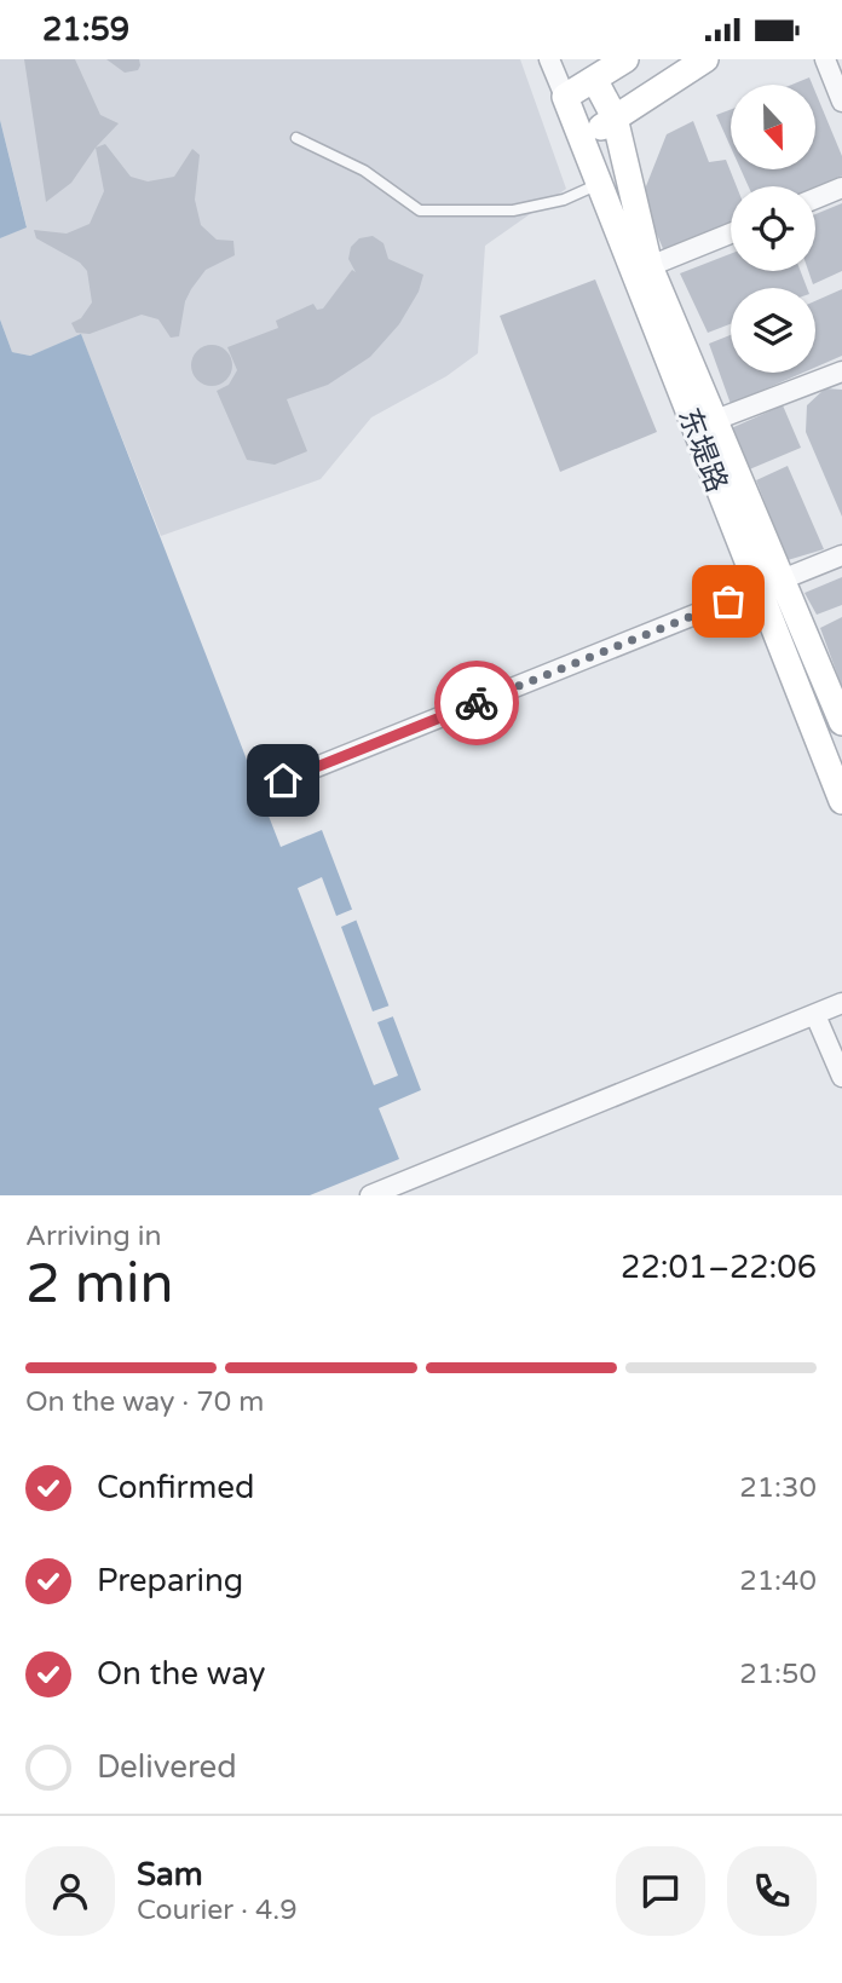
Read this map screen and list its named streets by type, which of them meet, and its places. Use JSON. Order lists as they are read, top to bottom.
{
  "streets": {
    "main road": ["东堤路"]
  },
  "north": "bottom",
  "page": {
    "status": "21:59",
    "heading": ["2 min", "Arriving in", "22:01–22:06"],
    "panel": ["Sam", "Courier · 4.9"],
    "bar": "On the way · 70 m",
    "list": [
      ["Confirmed", "21:30"],
      ["Preparing", "21:40"],
      ["On the way", "21:50"],
      "Delivered"
    ]
  }
}
